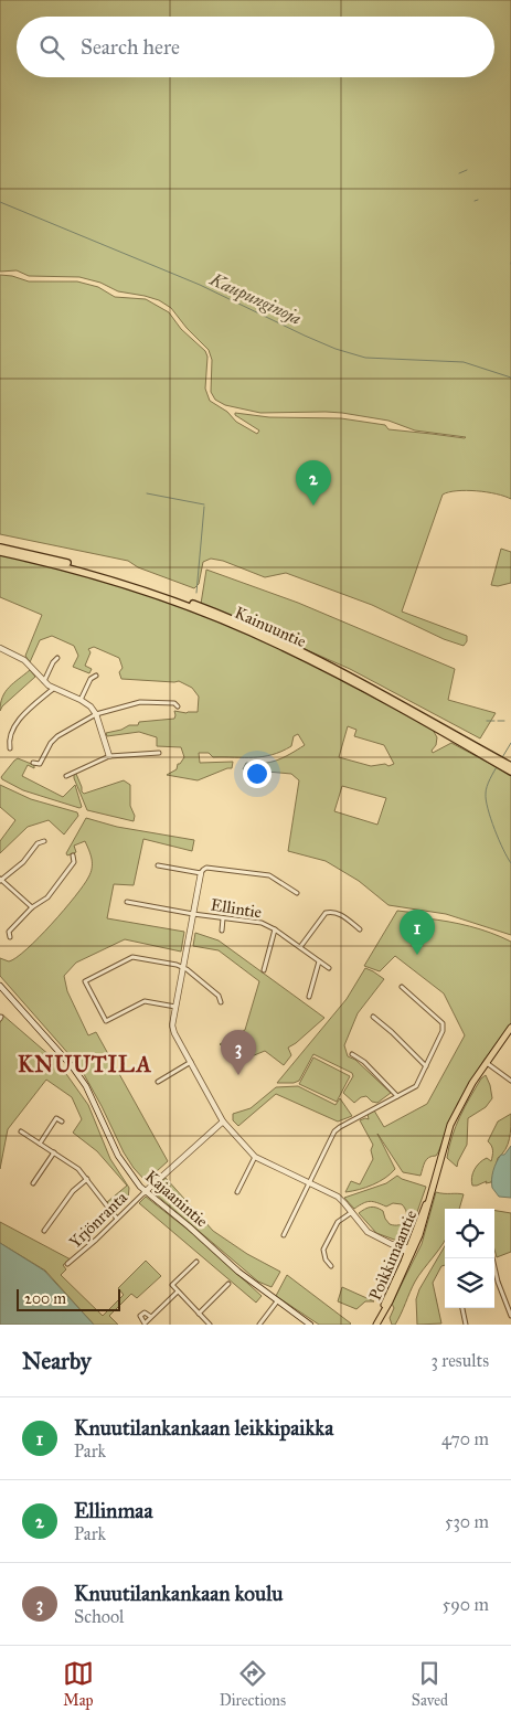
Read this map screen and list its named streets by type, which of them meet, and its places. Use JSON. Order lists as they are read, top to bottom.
{
  "streets": {
    "highway": ["Kainuuntie"],
    "main road": ["Poikkimaantie"],
    "street": ["Ellintie", "Kajaanintie", "Yrjönranta"]
  },
  "crossings": [
    ["Kajaanintie", "Yrjönranta"]
  ],
  "districts": ["KNUUTILA"],
  "water": ["Kaupunginoja"],
  "scale_bar": "200 m",
  "page": {
    "search": "Search here",
    "pins": ["2", "1", "3"],
    "scale": "200 m",
    "heading": ["Nearby", "3 results"],
    "list": [
      {
        "mark": "1",
        "name": "Knuutilankankaan leikkipaikka",
        "note": "Park",
        "value": "470 m"
      },
      {
        "mark": "2",
        "name": "Ellinmaa",
        "note": "Park",
        "value": "530 m"
      },
      {
        "mark": "3",
        "name": "Knuutilankankaan koulu",
        "note": "School",
        "value": "590 m"
      }
    ],
    "nav": ["Map", "Directions", "Saved"]
  }
}
